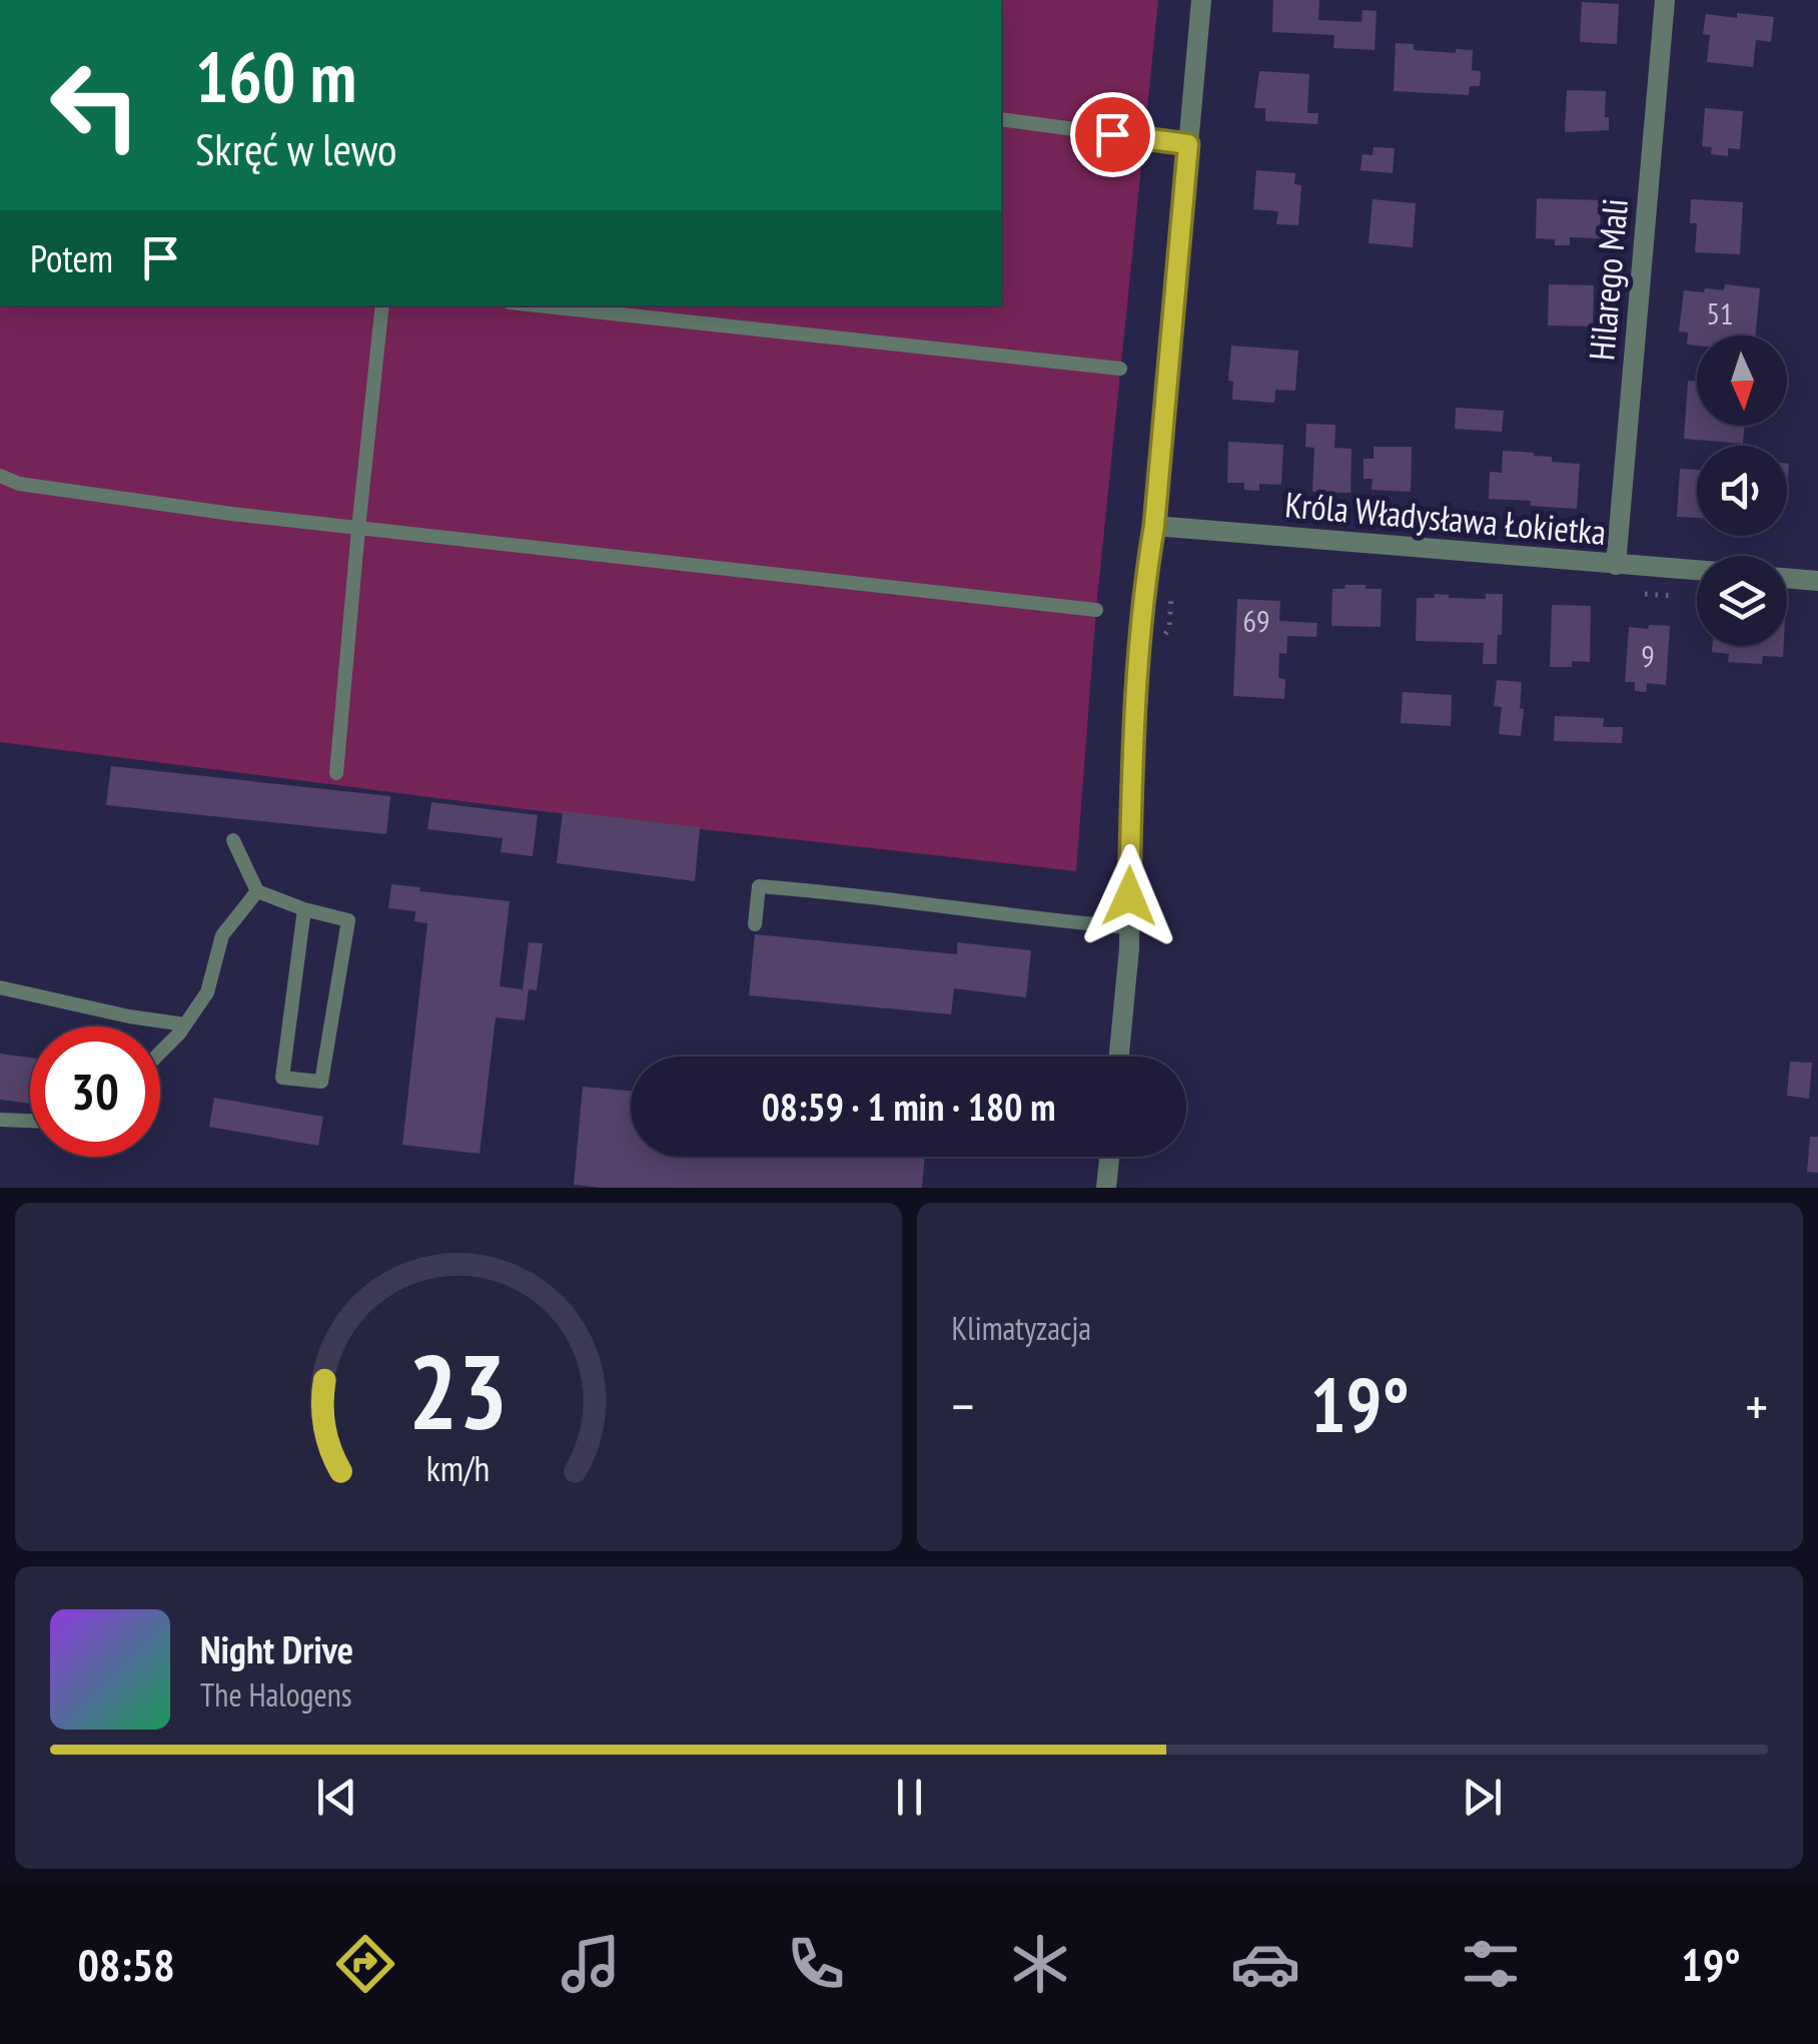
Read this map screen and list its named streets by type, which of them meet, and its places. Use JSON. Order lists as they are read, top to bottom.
{
  "streets": {
    "street": ["Hilarego Mali", "Króla Władysława Łokietka"]
  },
  "crossings": [
    ["Hilarego Mali", "Króla Władysława Łokietka"]
  ],
  "house_numbers": ["51", "69", "9"],
  "north": "bottom",
  "page": {
    "turn": ["160 m", "Skręć w lewo"],
    "then": "Potem",
    "limit": "30",
    "trip": "08:59 · 1 min · 180 m",
    "tile": "Klimatyzacja",
    "heat": ["−", "19°", "+"],
    "song": ["Night Drive", "The Halogens"],
    "tabs": ["08:58", "19°"],
    "gauge": ["23", "km/h"]
  }
}
